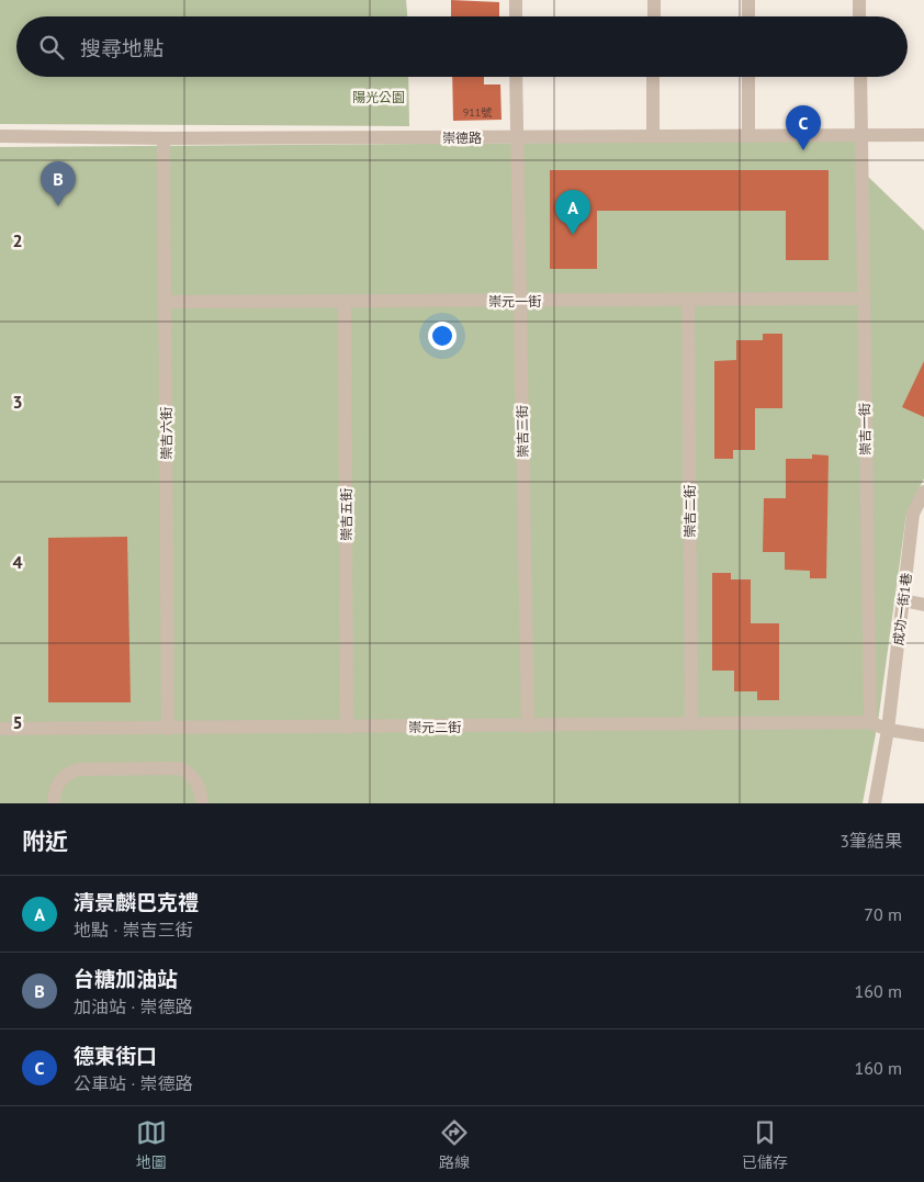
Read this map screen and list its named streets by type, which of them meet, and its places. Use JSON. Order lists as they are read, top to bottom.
{
  "streets": {
    "street": [
      "崇德路",
      "崇元一街",
      "崇吉一街",
      "崇吉三街",
      "崇吉六街",
      "崇吉二街",
      "崇吉五街",
      "成功一街1巷",
      "崇元二街"
    ]
  },
  "crossings": [
    ["崇德路", "崇吉一街"],
    ["崇德路", "崇吉三街"],
    ["崇德路", "崇吉六街"],
    ["崇元一街", "崇吉一街"],
    ["崇元一街", "崇吉三街"],
    ["崇元一街", "崇吉六街"],
    ["崇元一街", "崇吉二街"],
    ["崇元一街", "崇吉五街"],
    ["崇吉一街", "崇元二街"],
    ["崇吉三街", "崇元二街"],
    ["崇吉六街", "崇元二街"],
    ["崇吉二街", "崇元二街"],
    ["崇吉五街", "崇元二街"]
  ],
  "parks": ["陽光公園"],
  "house_numbers": ["911號"],
  "page": {
    "search": "搜尋地點",
    "pins": ["C", "B", "A"],
    "heading": ["附近", "3筆結果"],
    "list": [
      {
        "mark": "A",
        "name": "清景麟巴克禮",
        "note": "地點 · 崇吉三街",
        "value": "70 m"
      },
      {
        "mark": "B",
        "name": "台糖加油站",
        "note": "加油站 · 崇德路",
        "value": "160 m"
      },
      {
        "mark": "C",
        "name": "德東街口",
        "note": "公車站 · 崇德路",
        "value": "160 m"
      }
    ],
    "nav": ["地圖", "路線", "已儲存"]
  },
  "grid": {
    "rows": [
      "2",
      "3",
      "4",
      "5"
    ]
  }
}
